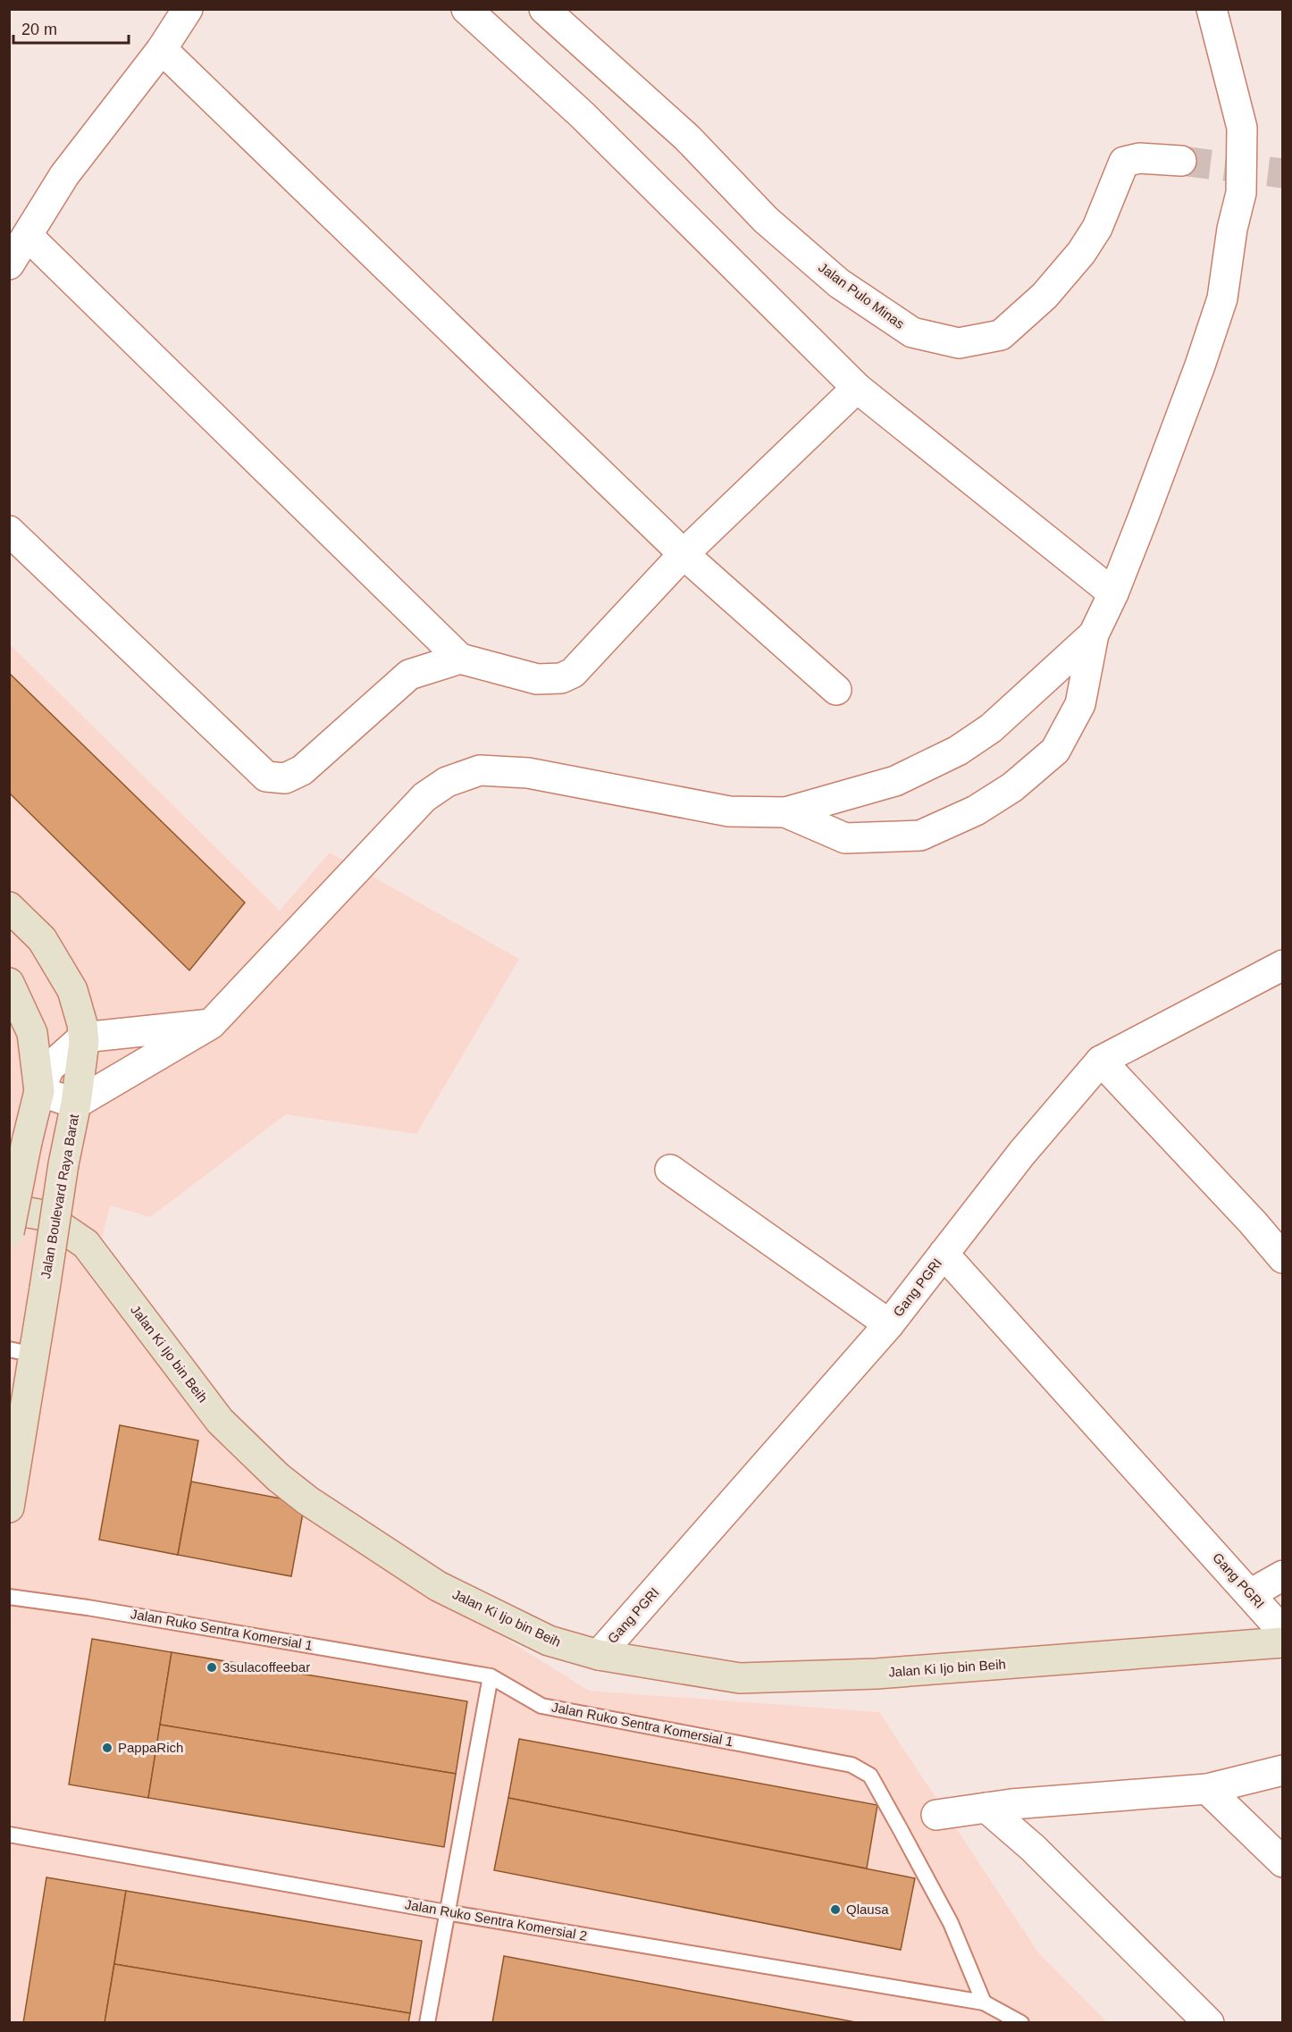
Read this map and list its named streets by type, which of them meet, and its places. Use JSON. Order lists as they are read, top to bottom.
{
  "streets": {
    "street": [
      "Jalan Pulo Minas",
      "Jalan Boulevard Raya Barat",
      "Gang PGRI",
      "Jalan Ki Ijo bin Beih"
    ],
    "lane": ["Jalan Ruko Sentra Komersial 1", "Jalan Ruko Sentra Komersial 2"]
  },
  "crossings": [
    ["Gang PGRI", "Jalan Ki Ijo bin Beih"],
    ["Jalan Ruko Sentra Komersial 1", "Jalan Ruko Sentra Komersial 2"]
  ],
  "places": ["3sulacoffeebar", "PappaRich", "Qlausa"],
  "scale_bar": "20 m"
}
